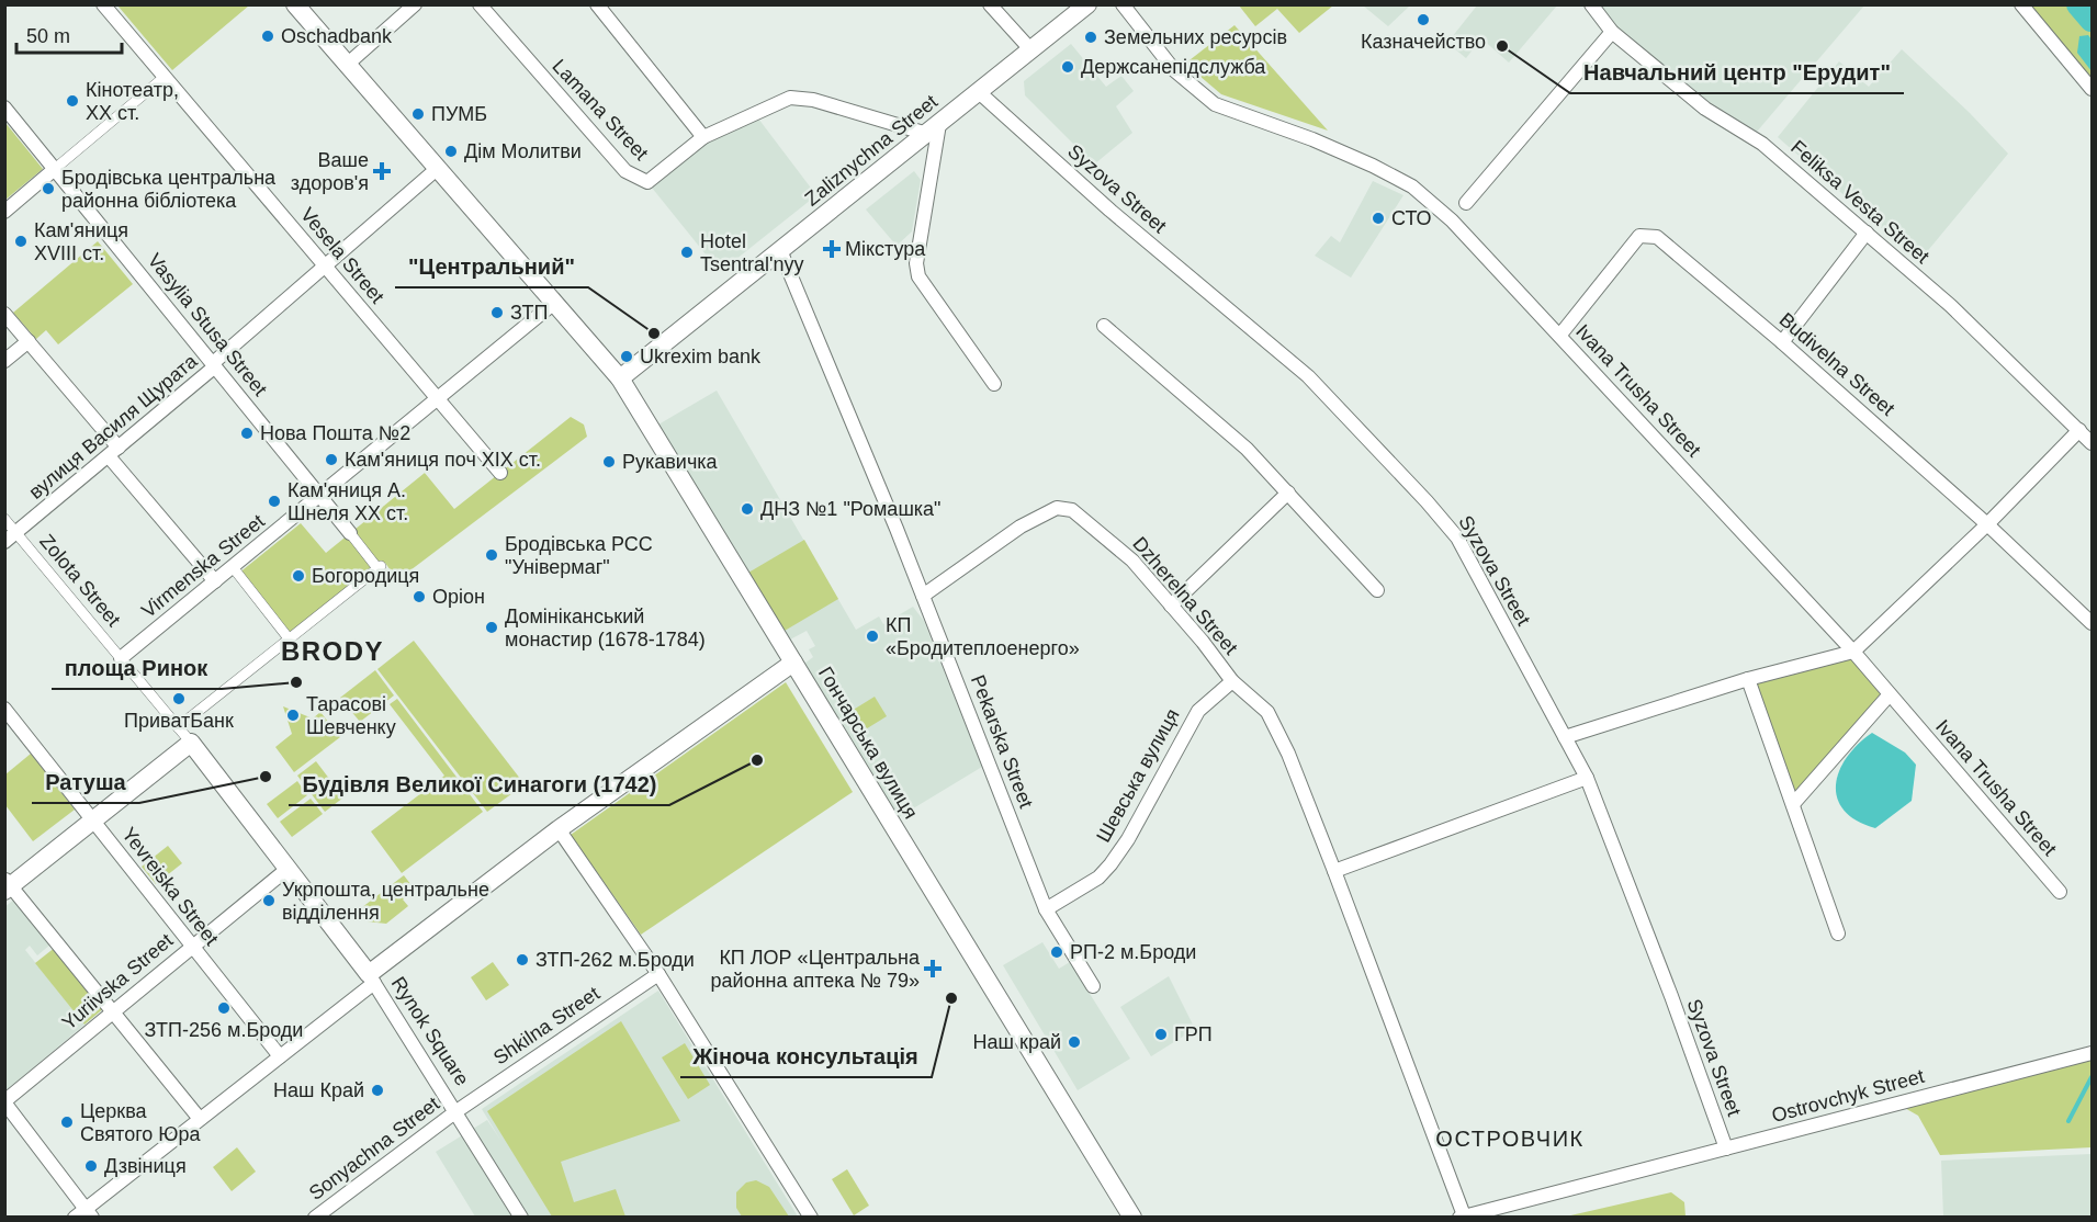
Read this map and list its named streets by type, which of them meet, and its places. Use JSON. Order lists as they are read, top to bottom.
{
  "streets": {
    "main road": ["Zaliznychna Street", "Гончарська вулиця", "Rynok Square"],
    "street": [
      "Lamana Street",
      "Syzova Street",
      "Feliksa Vesta Street",
      "Vesela Street",
      "Vasylia Stusa Street",
      "Budivelna Street",
      "Ivana Trusha Street",
      "вулиця Василя Щурата",
      "Virmenska Street",
      "Zolota Street",
      "Dzherelna Street",
      "Pekarska Street",
      "Шевська вулиця",
      "Yevreiska Street",
      "Yuriivska Street",
      "Shkilna Street",
      "Ostrovchyk Street",
      "Sonyachna Street"
    ]
  },
  "crossings": [
    ["Zaliznychna Street", "Syzova Street"],
    ["Zaliznychna Street", "Pekarska Street"],
    ["Syzova Street", "Ostrovchyk Street"],
    ["Vesela Street", "вулиця Василя Щурата"],
    ["Vesela Street", "Virmenska Street"],
    ["Vasylia Stusa Street", "вулиця Василя Щурата"],
    ["Vasylia Stusa Street", "Virmenska Street"],
    ["Budivelna Street", "Ivana Trusha Street"],
    ["вулиця Василя Щурата", "Zolota Street"],
    ["Virmenska Street", "Zolota Street"],
    ["Zolota Street", "Rynok Square"],
    ["Dzherelna Street", "Pekarska Street"],
    ["Dzherelna Street", "Шевська вулиця"],
    ["Dzherelna Street", "Ostrovchyk Street"],
    ["Pekarska Street", "Шевська вулиця"],
    ["Гончарська вулиця", "Rynok Square"],
    ["Yevreiska Street", "Yuriivska Street"],
    ["Yuriivska Street", "Rynok Square"],
    ["Shkilna Street", "Rynok Square"],
    ["Shkilna Street", "Sonyachna Street"],
    ["Rynok Square", "Sonyachna Street"]
  ],
  "districts": ["BRODY", "ОСТРОВЧИК"],
  "places": {
    "other": [
      "Казначейство",
      "Oschadbank",
      "Земельних ресурсів",
      "Навчальний центр \"Ерудит\"",
      "Держсанепідслужба",
      "Кінотеатр, XX ст.",
      "ПУМБ",
      "Дім Молитви",
      "Бродівська центральна районна бібліотека",
      "СТО",
      "Кам'яниця XVIII ст.",
      "Hotel Tsentralʹnyy",
      "ЗТП",
      "\"Центральний\"",
      "Ukrexim bank",
      "Нова Пошта №2",
      "Кам'яниця поч XIX ст.",
      "Рукавичка",
      "Кам'яниця А. Шнеля XX cт.",
      "ДНЗ №1 \"Ромашка\"",
      "Бродівська РСС \"Універмаг\"",
      "Богородиця",
      "Оріон",
      "Домініканський монастир (1678-1784)",
      "КП «Бродитеплоенерго»",
      "площа Ринок",
      "ПриватБанк",
      "Тарасові Шевченку",
      "Будівля Великої Синагоги (1742)",
      "Ратуша",
      "Укрпошта, центральне відділення",
      "РП-2 м.Броди",
      "ЗТП-262 м.Броди",
      "Жіноча консультація",
      "ЗТП-256 м.Броди",
      "ГРП",
      "Наш край",
      "Наш Край",
      "Церква Святого Юра",
      "Дзвіниця"
    ],
    "health": ["Ваше здоров'я", "Мікстура", "КП ЛОР «Центральна районна аптека № 79»"]
  },
  "scale_bar": "50 m"
}
